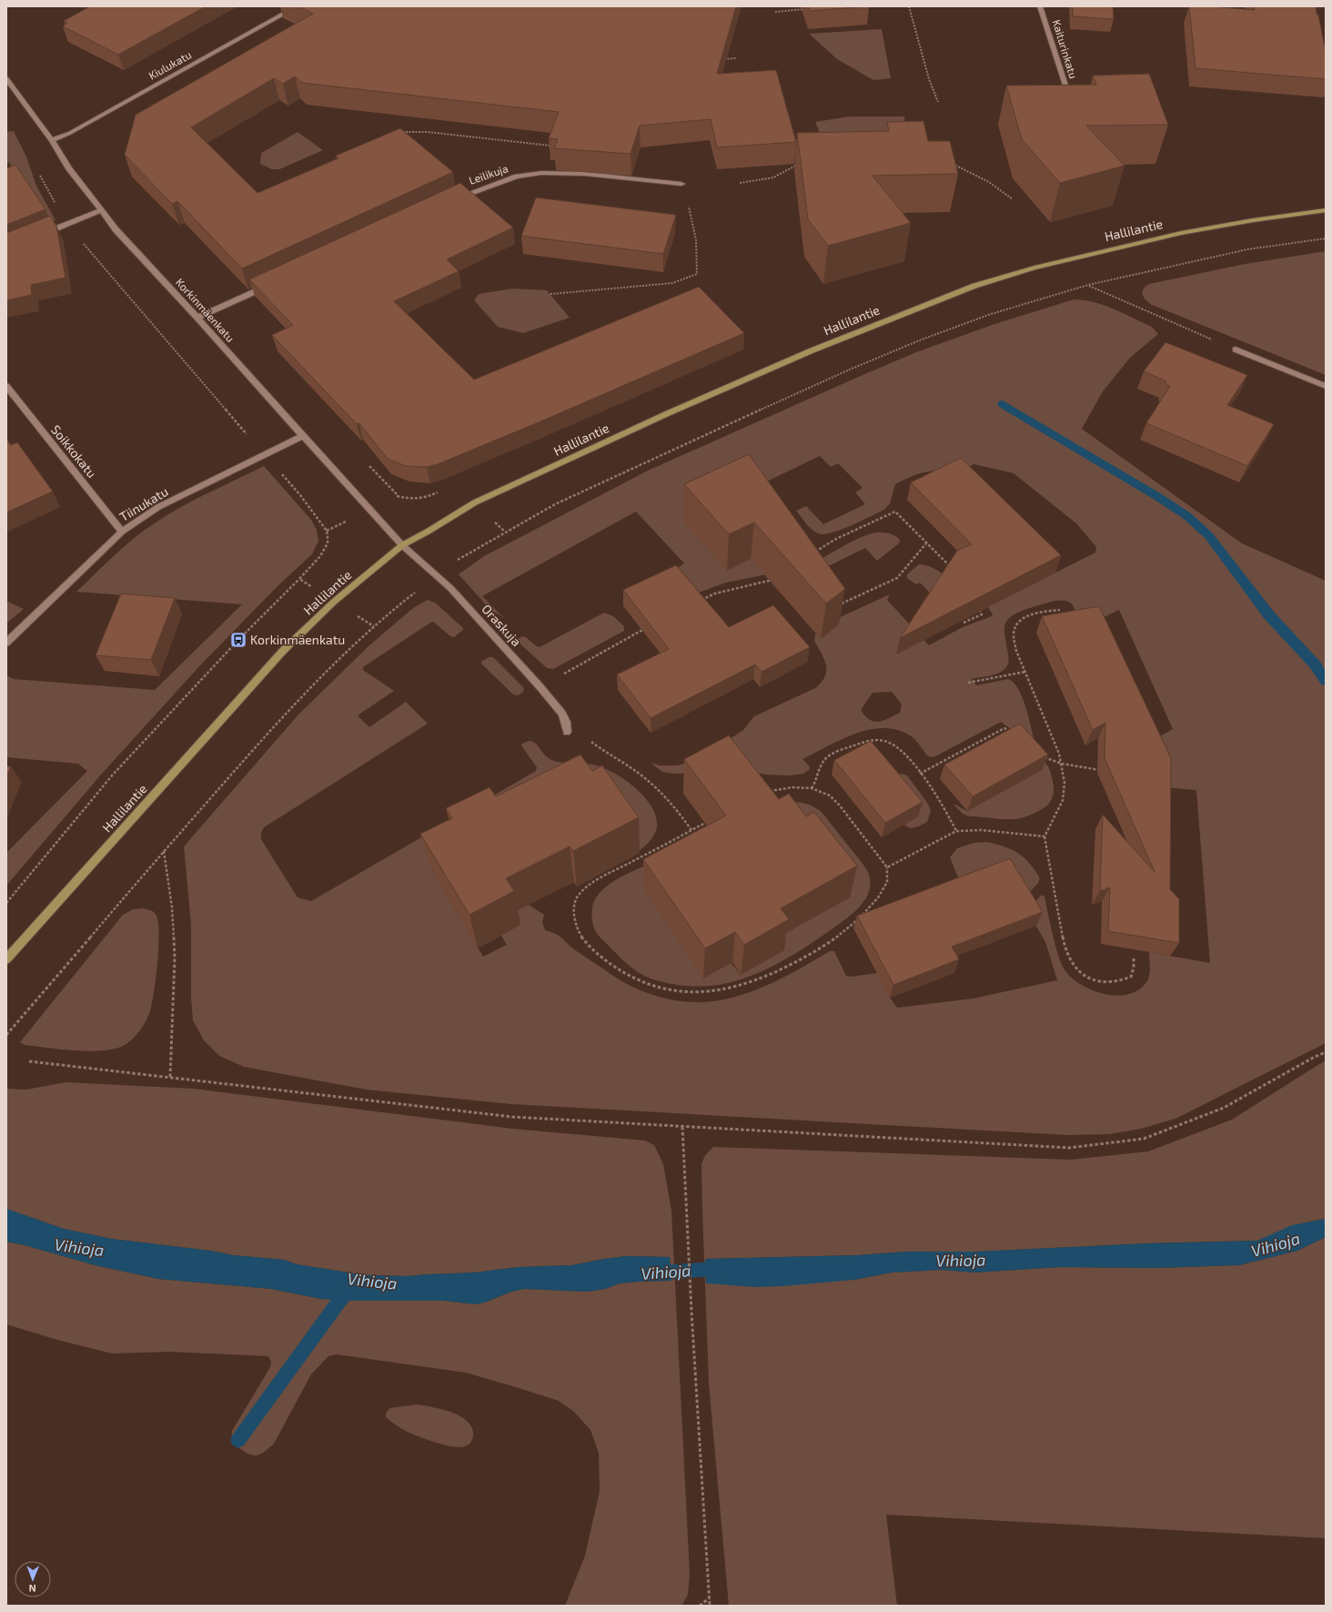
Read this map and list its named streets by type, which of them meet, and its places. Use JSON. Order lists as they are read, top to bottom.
{
  "streets": {
    "main road": ["Hallilantie"],
    "street": [
      "Kaiturinkatu",
      "Kiulukatu",
      "Leilikuja",
      "Korkinmäenkatu",
      "Soikkokatu",
      "Tiinukatu",
      "Oraskuja"
    ]
  },
  "crossings": [
    ["Kiulukatu", "Korkinmäenkatu"],
    ["Hallilantie", "Korkinmäenkatu"],
    ["Hallilantie", "Oraskuja"],
    ["Korkinmäenkatu", "Tiinukatu"],
    ["Korkinmäenkatu", "Oraskuja"],
    ["Soikkokatu", "Tiinukatu"]
  ],
  "water": ["Vihioja"],
  "places": {
    "bus stop": ["Korkinmäenkatu"]
  },
  "north": "bottom"
}
